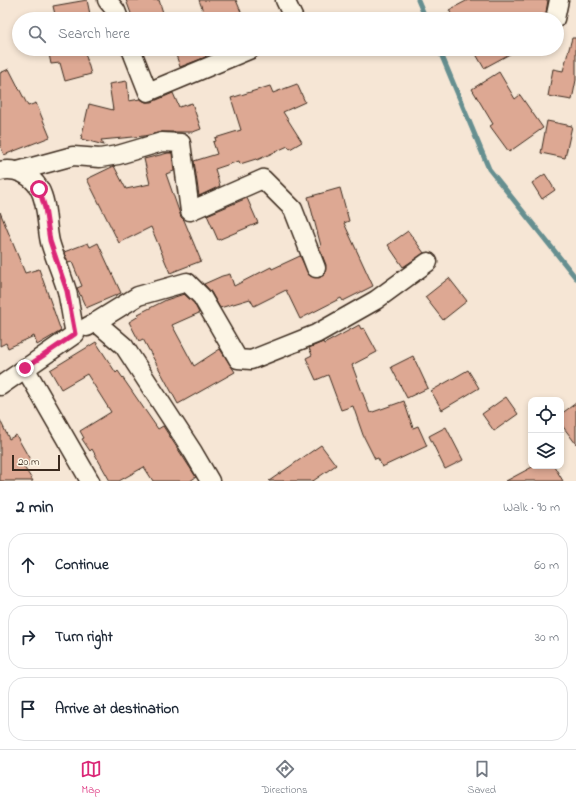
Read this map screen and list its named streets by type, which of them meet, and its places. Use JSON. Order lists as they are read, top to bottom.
{
  "scale_bar": "20 m",
  "page": {
    "search": "Search here",
    "scale": "20 m",
    "heading": ["2 min", "Walk · 90 m"],
    "list": [
      ["Continue", "60 m"],
      ["Turn right", "30 m"],
      "Arrive at destination"
    ],
    "nav": ["Map", "Directions", "Saved"]
  }
}
